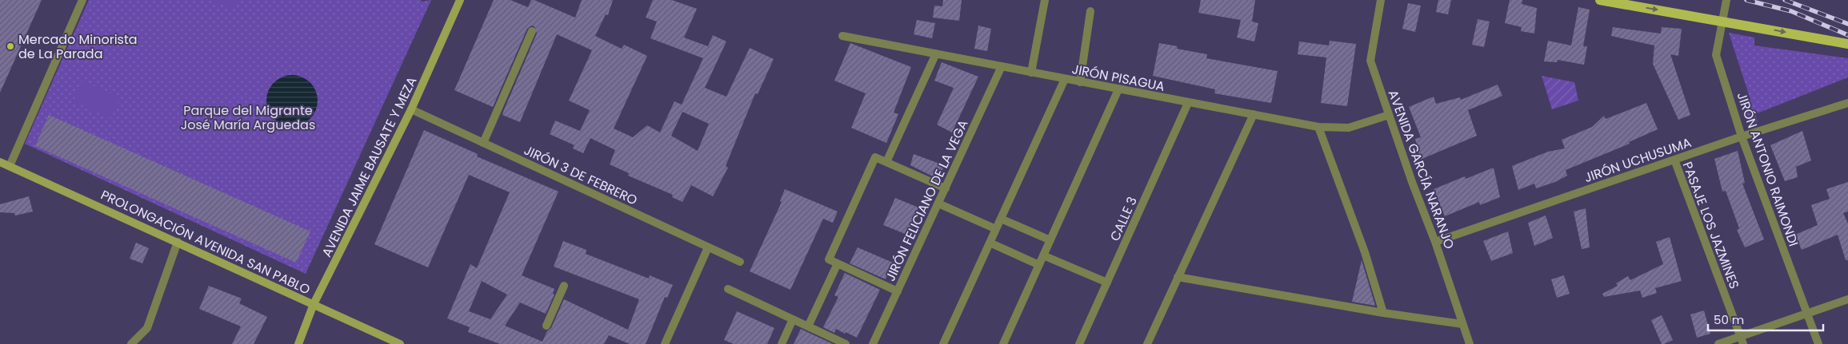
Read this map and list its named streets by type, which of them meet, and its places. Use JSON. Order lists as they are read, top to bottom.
{
  "streets": {
    "street": [
      "JIRÓN PISAGUA",
      "JIRÓN UCHUSUMA",
      "AVENIDA JAIME BAUSATE Y MEZA",
      "AVENIDA GARCÍA NARANJO",
      "JIRÓN ANTONIO RAIMONDI",
      "JIRÓN 3 DE FEBRERO",
      "JIRÓN FELICIANO DE LA VEGA",
      "CALLE 3",
      "PASAJE LOS JAZMINES",
      "PROLONGACIÓN AVENIDA SAN PABLO"
    ]
  },
  "crossings": [
    ["JIRÓN PISAGUA", "AVENIDA GARCÍA NARANJO"],
    ["JIRÓN PISAGUA", "JIRÓN FELICIANO DE LA VEGA"],
    ["JIRÓN PISAGUA", "CALLE 3"],
    ["JIRÓN UCHUSUMA", "AVENIDA GARCÍA NARANJO"],
    ["JIRÓN UCHUSUMA", "JIRÓN ANTONIO RAIMONDI"],
    ["JIRÓN UCHUSUMA", "PASAJE LOS JAZMINES"],
    ["AVENIDA JAIME BAUSATE Y MEZA", "JIRÓN 3 DE FEBRERO"],
    ["AVENIDA JAIME BAUSATE Y MEZA", "PROLONGACIÓN AVENIDA SAN PABLO"]
  ],
  "parks": ["Parque del Migrante José María Arguedas"],
  "places": ["Mercado Minorista de La Parada"],
  "scale_bar": "50 m"
}
